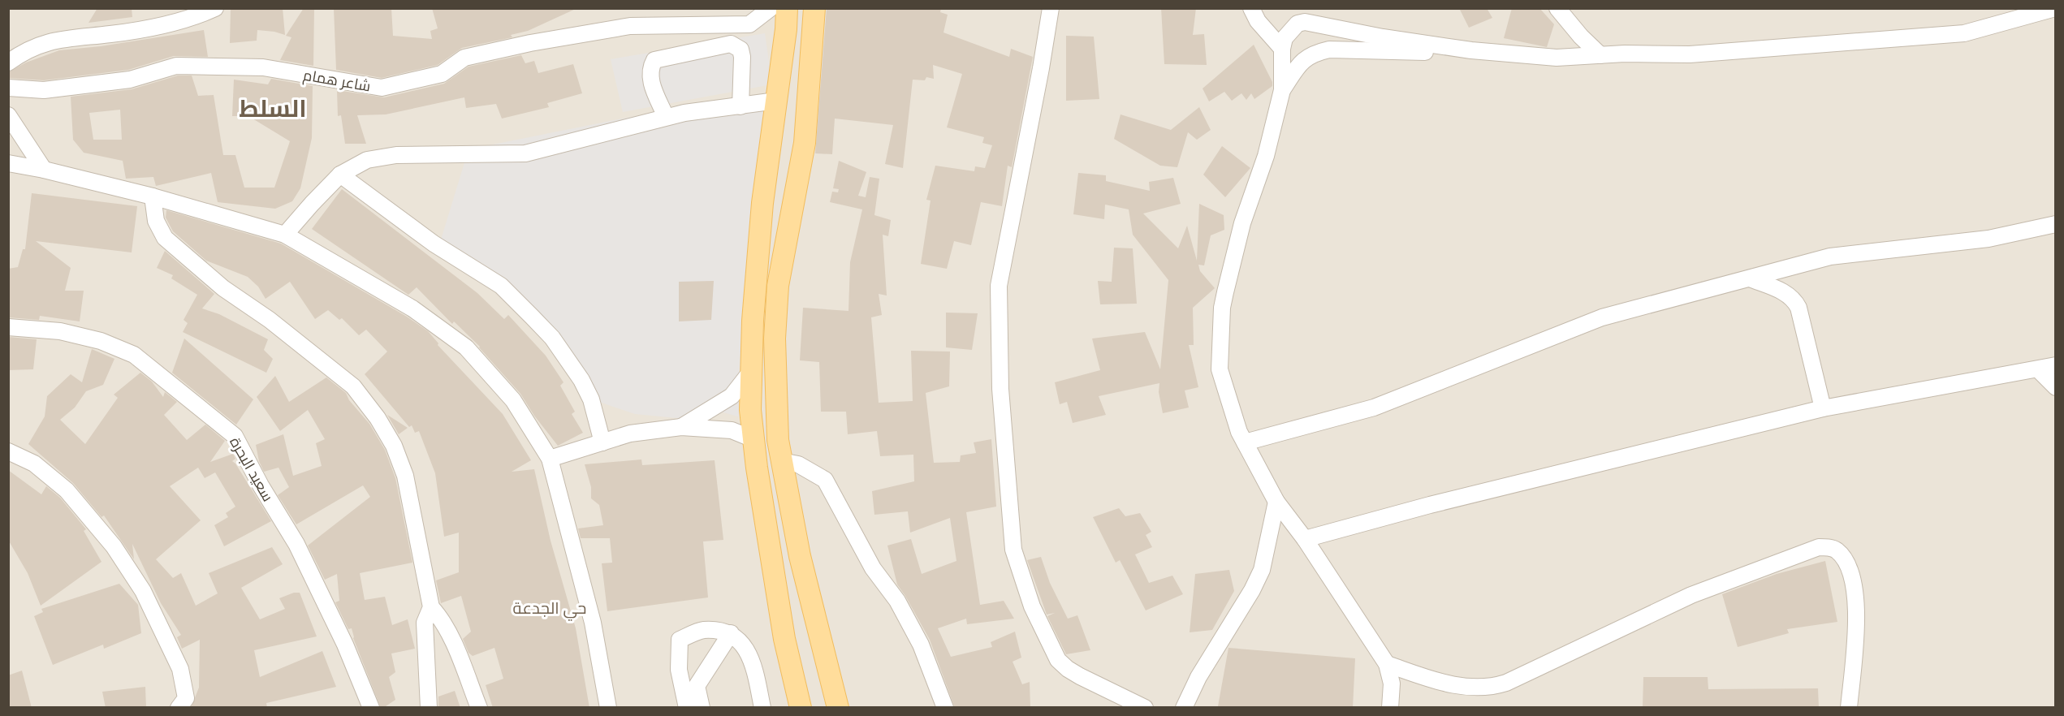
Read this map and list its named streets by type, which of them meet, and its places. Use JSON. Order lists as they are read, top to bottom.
{
  "streets": {
    "street": ["شاعر همام", "سعيد البحرة"]
  },
  "districts": ["السلط", "حي الجدعة"]
}
